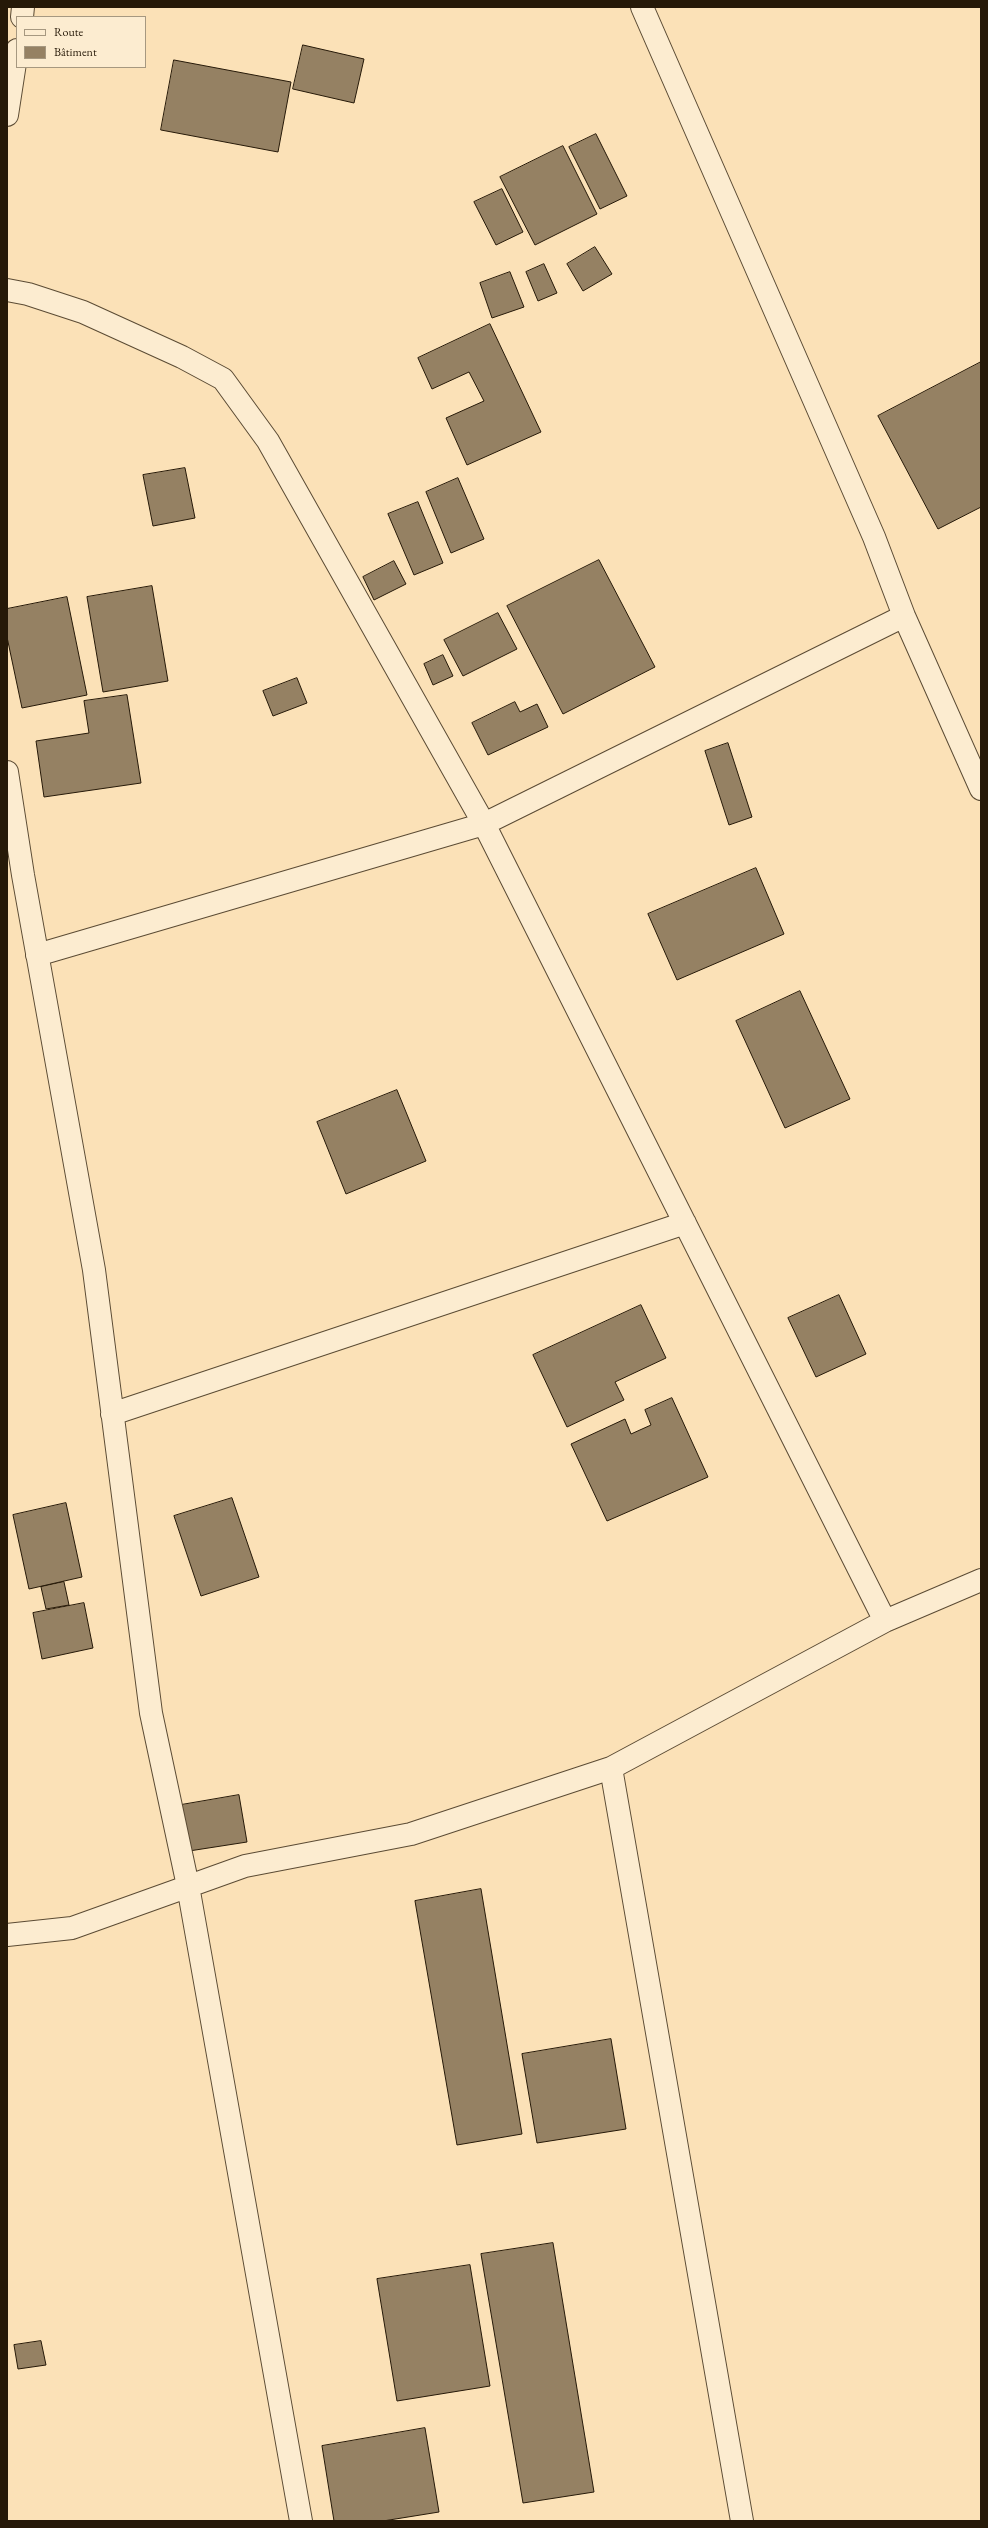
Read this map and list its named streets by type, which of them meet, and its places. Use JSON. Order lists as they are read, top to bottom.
{
  "legend": ["Route", "Bâtiment"]
}
